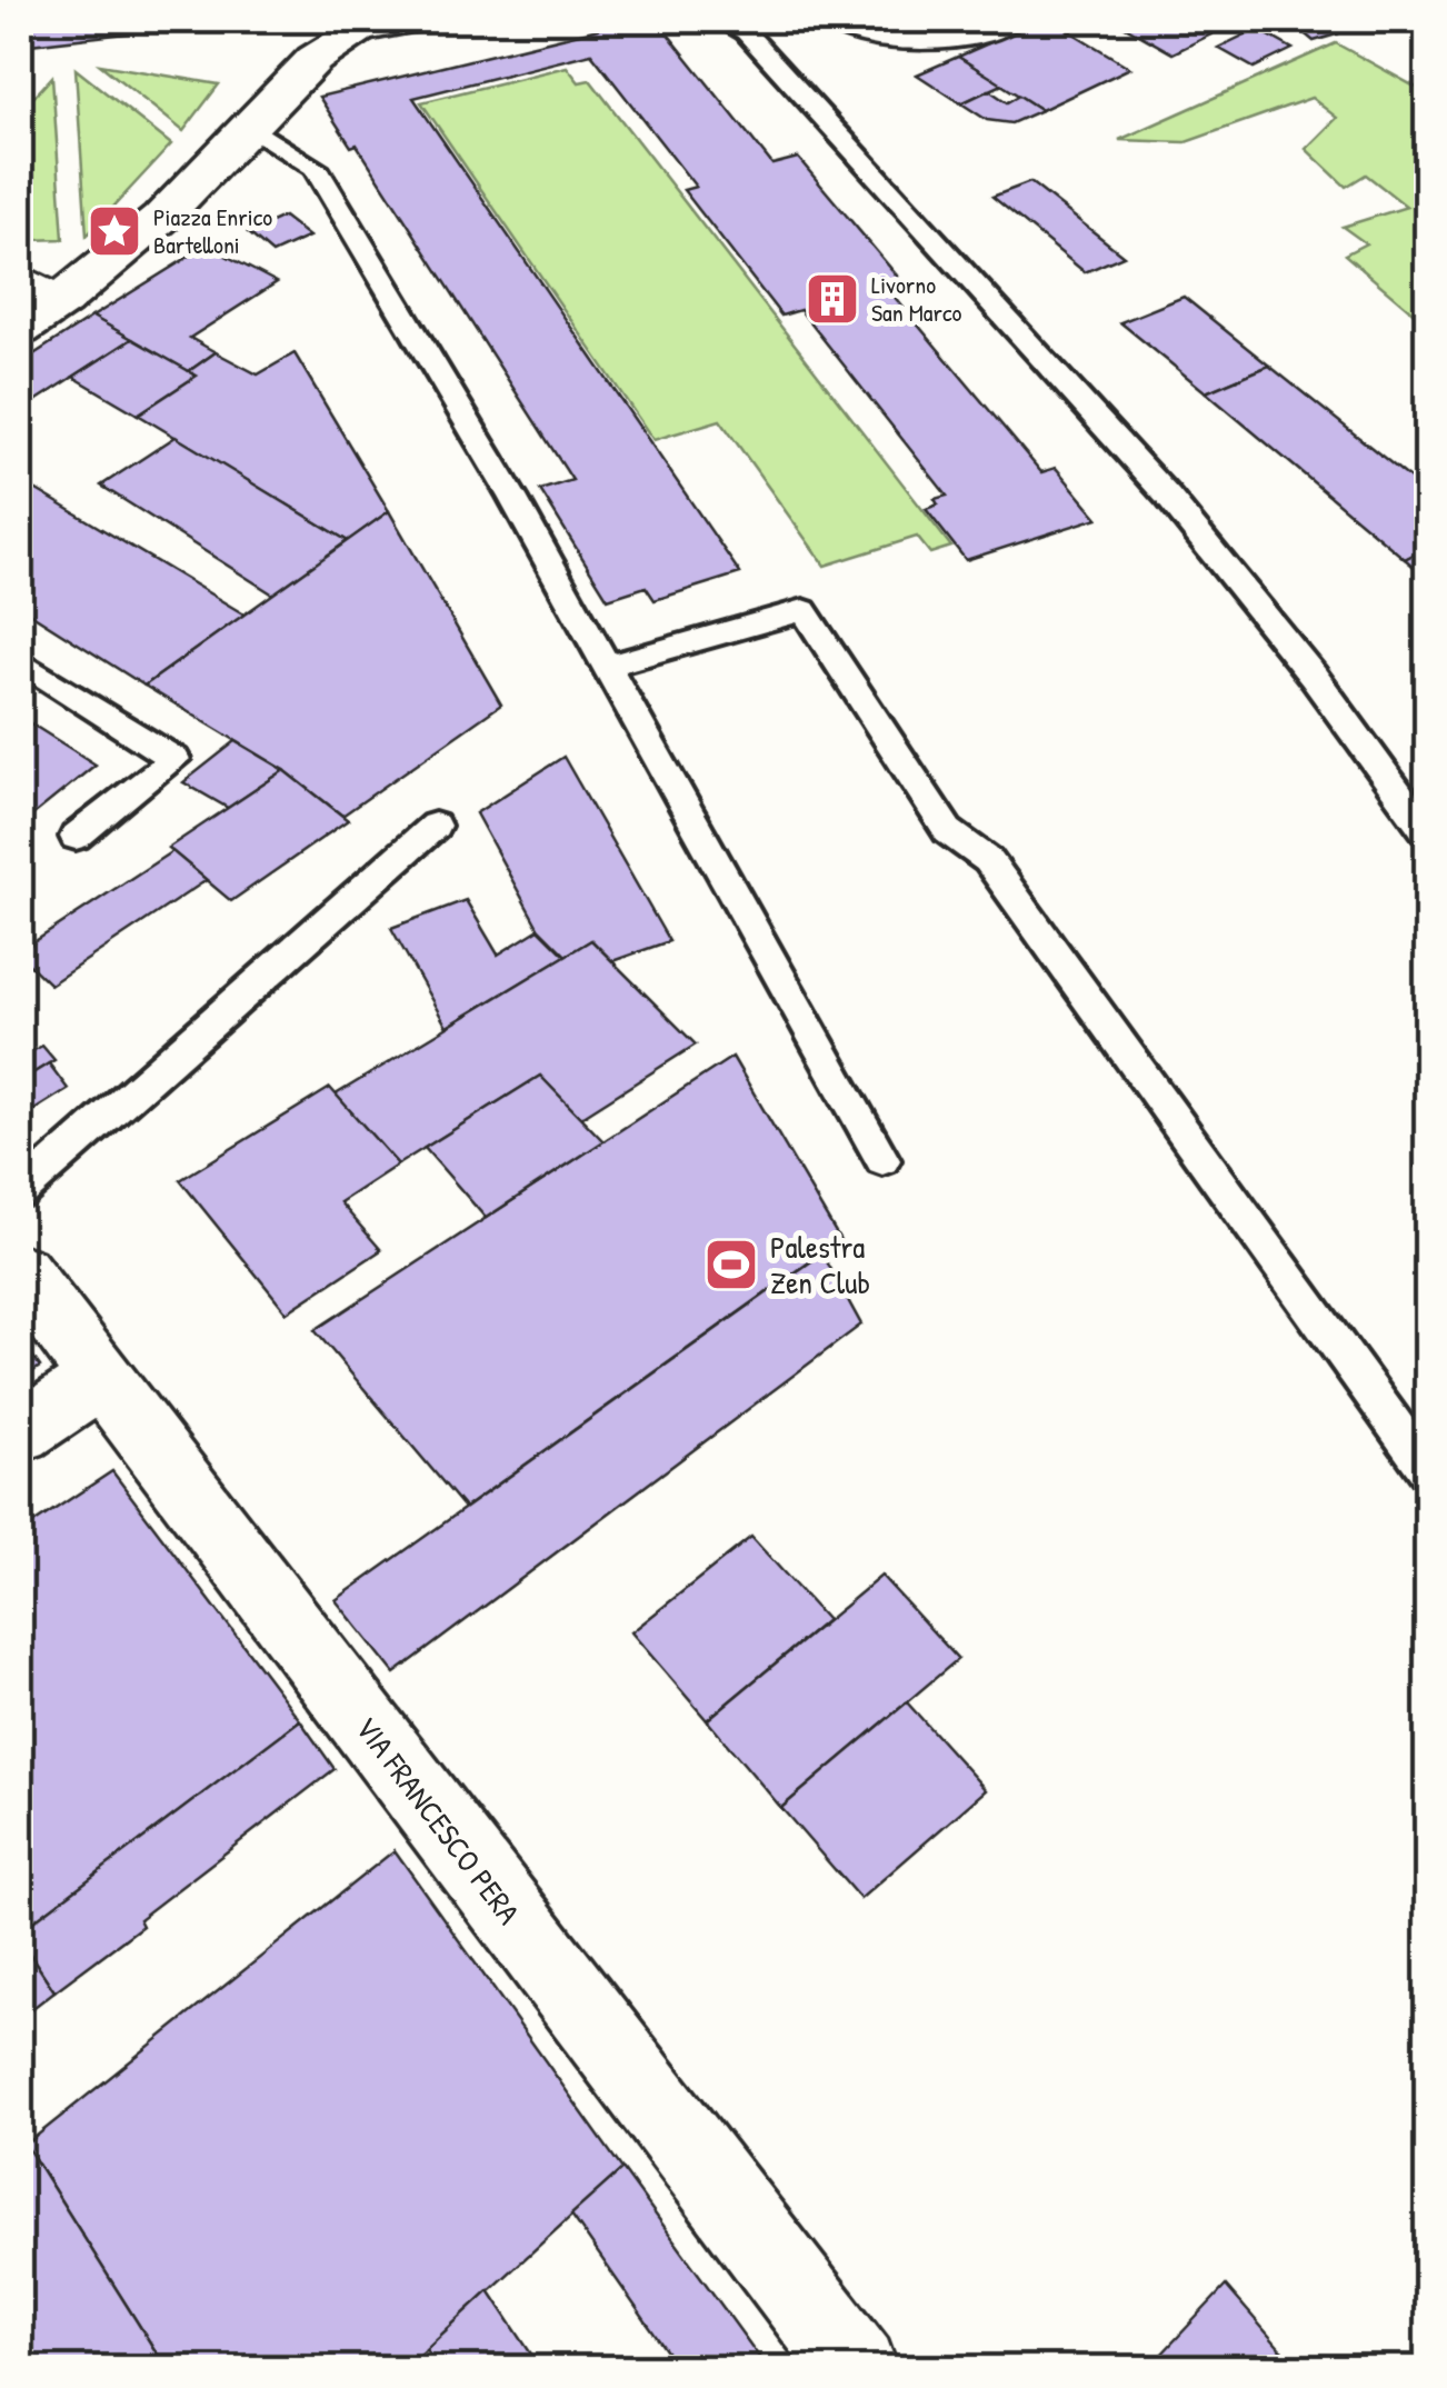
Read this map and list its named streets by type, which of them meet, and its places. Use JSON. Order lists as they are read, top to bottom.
{
  "streets": {
    "street": ["VIA FRANCESCO PERA"]
  },
  "places": {
    "place": ["Piazza Enrico Bartelloni"],
    "building": ["Livorno San Marco"],
    "sports": ["Palestra Zen Club"]
  }
}
